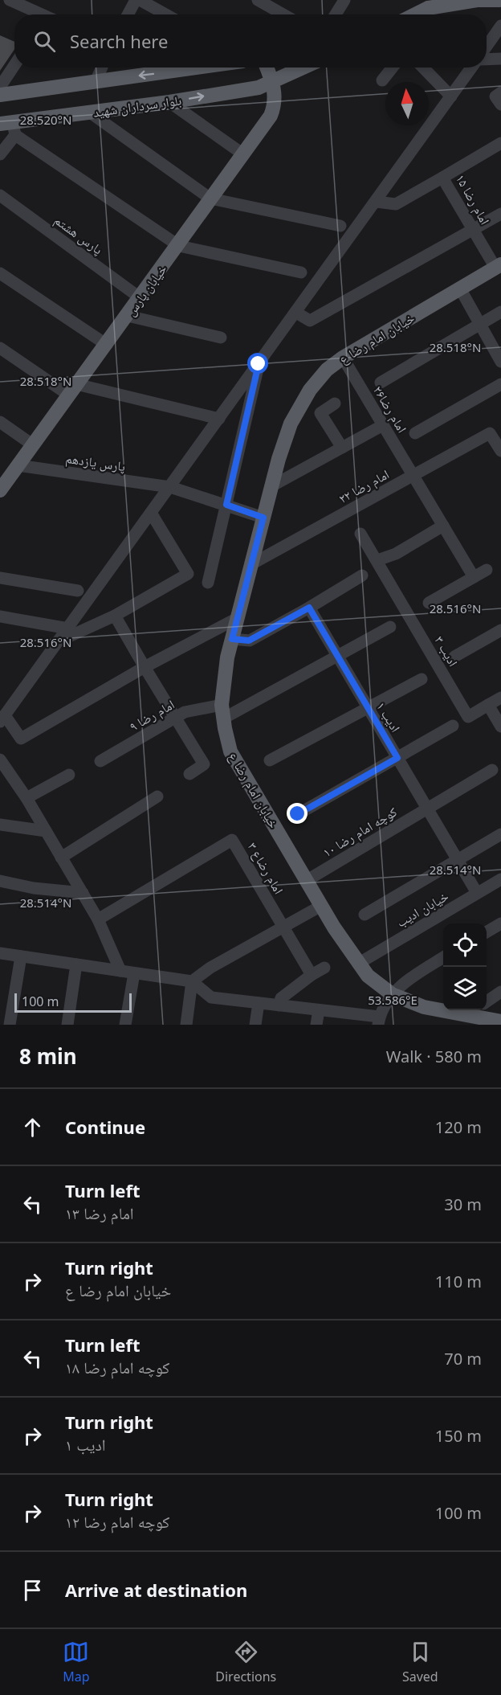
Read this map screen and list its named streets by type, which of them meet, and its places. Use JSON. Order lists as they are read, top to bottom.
{
  "streets": {
    "main road": ["بلوار سرداران شهید", "خیابان پارس", "خیابان امام رضا ع"],
    "street": [
      "۱۵ امام رضا",
      "پارس‌‌ هشتم",
      "امام رضا۲۶",
      "پارس‌‌ یازدهم",
      "امام رضا ۲۲",
      "ادیب ۳",
      "امام رضا ۹",
      "ادیب ۱",
      "کوچه امام رضا ۱۰",
      "امام رضا‌ع ۳",
      "خیابان ادیب"
    ]
  },
  "crossings": [
    ["بلوار سرداران شهید", "خیابان پارس"],
    ["۱۵ امام رضا", "خیابان امام رضا ع"],
    ["پارس‌‌ هشتم", "خیابان پارس"],
    ["خیابان پارس", "پارس‌‌ یازدهم"],
    ["خیابان امام رضا ع", "امام رضا۲۶"],
    ["خیابان امام رضا ع", "پارس‌‌ یازدهم"],
    ["خیابان امام رضا ع", "امام رضا ۲۲"],
    ["خیابان امام رضا ع", "امام رضا ۹"],
    ["خیابان امام رضا ع", "کوچه امام رضا ۱۰"],
    ["خیابان امام رضا ع", "خیابان ادیب"],
    ["امام رضا۲۶", "امام رضا ۲۲"],
    ["امام رضا ۹", "ادیب ۱"],
    ["ادیب ۱", "کوچه امام رضا ۱۰"],
    ["ادیب ۱", "خیابان ادیب"]
  ],
  "scale_bar": "100 m",
  "north": "top",
  "page": {
    "search": "Search here",
    "scale": "100 m",
    "heading": ["8 min", "Walk · 580 m"],
    "list": [
      ["Continue", "120 m"],
      ["Turn left", "امام رضا ۱۳", "30 m"],
      ["Turn right", "خیابان امام رضا ع", "110 m"],
      ["Turn left", "کوچه امام رضا ۱۸", "70 m"],
      ["Turn right", "ادیب ۱", "150 m"],
      ["Turn right", "کوچه امام رضا ۱۲", "100 m"],
      "Arrive at destination"
    ],
    "nav": ["Map", "Directions", "Saved"]
  },
  "coordinates": [
    "28.520°N",
    "28.518°N",
    "28.516°N",
    "28.514°N",
    "53.586°E"
  ]
}
